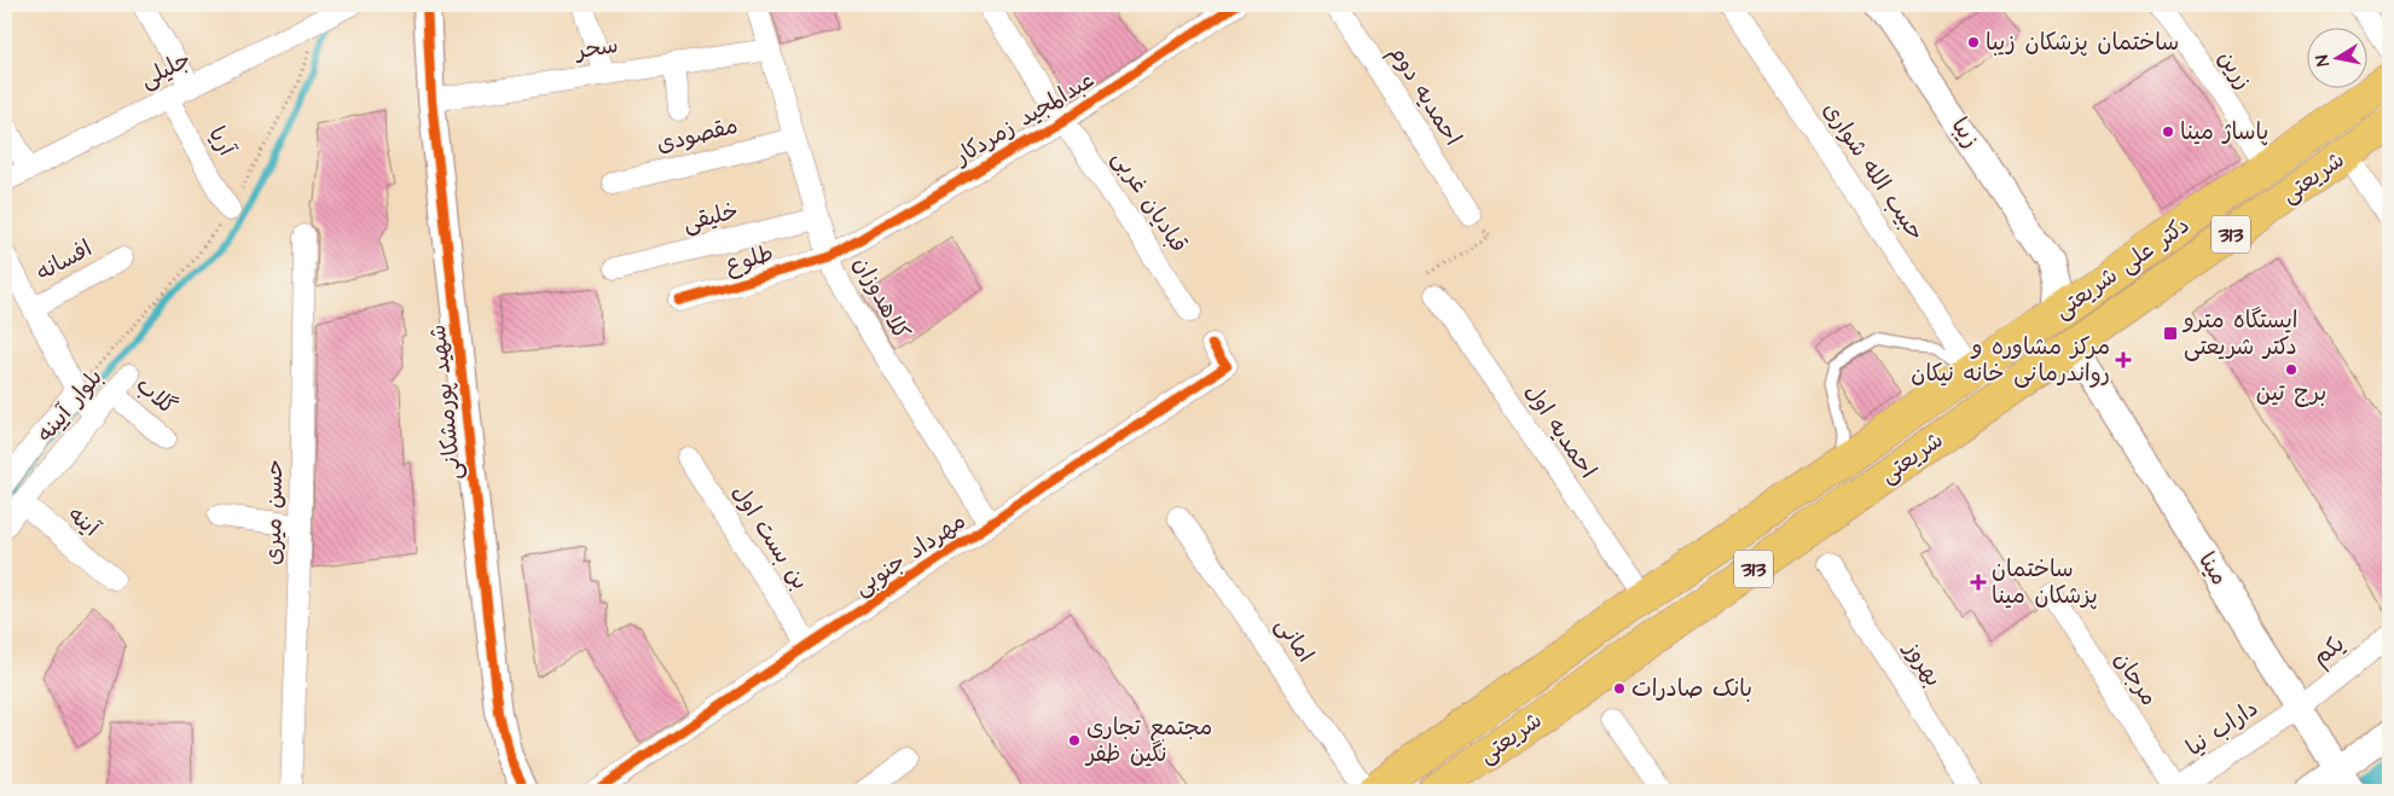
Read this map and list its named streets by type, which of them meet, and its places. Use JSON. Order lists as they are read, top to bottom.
{
  "streets": {
    "main road": ["شریعتی", "313", "دکتر علی شریعتی"],
    "street": [
      "سحر",
      "جلیلی",
      "زرین",
      "احمدیه دوم",
      "عبدالمجید زمردکار",
      "زیبا",
      "مقصودی",
      "آریا",
      "حبیب الله شواری",
      "قبادیان غربی",
      "خلیقی",
      "طلوع",
      "افسانه",
      "کلاهدوزان",
      "گلاب",
      "شهید پورمشکانی",
      "بلوار آیینه",
      "احمدیه اول",
      "حسن میری",
      "آینه",
      "بن بست اول",
      "مهرداد جنوبی",
      "مینا",
      "امانی",
      "یکم",
      "بهروز",
      "مرجان",
      "داراب نیا"
    ]
  },
  "crossings": [
    ["سحر", "کلاهدوزان"],
    ["سحر", "شهید پورمشکانی"],
    ["جلیلی", "آریا"],
    ["زرین", "شریعتی"],
    ["زرین", "دکتر علی شریعتی"],
    ["عبدالمجید زمردکار", "قبادیان غربی"],
    ["عبدالمجید زمردکار", "طلوع"],
    ["عبدالمجید زمردکار", "کلاهدوزان"],
    ["زیبا", "دکتر علی شریعتی"],
    ["مقصودی", "کلاهدوزان"],
    ["حبیب الله شواری", "شریعتی"],
    ["حبیب الله شواری", "دکتر علی شریعتی"],
    ["شریعتی", "دکتر علی شریعتی"],
    ["شریعتی", "احمدیه اول"],
    ["شریعتی", "مینا"],
    ["خلیقی", "کلاهدوزان"],
    ["طلوع", "کلاهدوزان"],
    ["کلاهدوزان", "مهرداد جنوبی"],
    ["گلاب", "بلوار آیینه"],
    ["بلوار آیینه", "آینه"],
    ["بن بست اول", "مهرداد جنوبی"],
    ["مینا", "یکم"],
    ["مینا", "داراب نیا"],
    ["یکم", "داراب نیا"],
    ["مرجان", "داراب نیا"]
  ],
  "places": {
    "other": [
      "ساختمان پزشکان زیبا",
      "پاساژ مینا",
      "برج تین",
      "بانک صادرات",
      "مجتمع تجاری نگین ظفر"
    ],
    "transit": ["ایستگاه مترو دکتر شریعتی"],
    "health": ["مرکز مشاوره و رواندرمانی خانه نیکان", "ساختمان پزشكان مينا"]
  },
  "north": "left"
}
